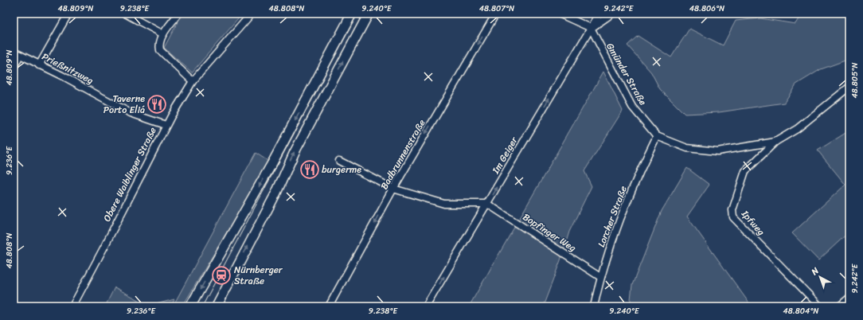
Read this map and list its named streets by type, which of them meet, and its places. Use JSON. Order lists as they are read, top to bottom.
{
  "streets": {
    "street": [
      "Prießnitzweg",
      "Gmünder Straße",
      "Badbrunnenstraße",
      "Im Geiger",
      "Obere Waiblinger Straße",
      "Lorcher Straße",
      "Ipfweg",
      "Bopfinger Weg"
    ]
  },
  "crossings": [
    ["Prießnitzweg", "Obere Waiblinger Straße"],
    ["Gmünder Straße", "Im Geiger"],
    ["Gmünder Straße", "Lorcher Straße"],
    ["Gmünder Straße", "Ipfweg"],
    ["Im Geiger", "Bopfinger Weg"],
    ["Lorcher Straße", "Bopfinger Weg"]
  ],
  "one_way": ["Badbrunnenstraße", "Im Geiger"],
  "places": {
    "restaurant": ["Taverne Porto Eliá", "burgerme"],
    "station": ["Nürnberger Straße"]
  },
  "north": "top left",
  "coordinates": [
    "48.809°N",
    "9.238°E",
    "48.808°N",
    "9.240°E",
    "48.807°N",
    "9.242°E",
    "48.806°N",
    "48.805°N",
    "9.236°E",
    "48.804°N"
  ]
}
